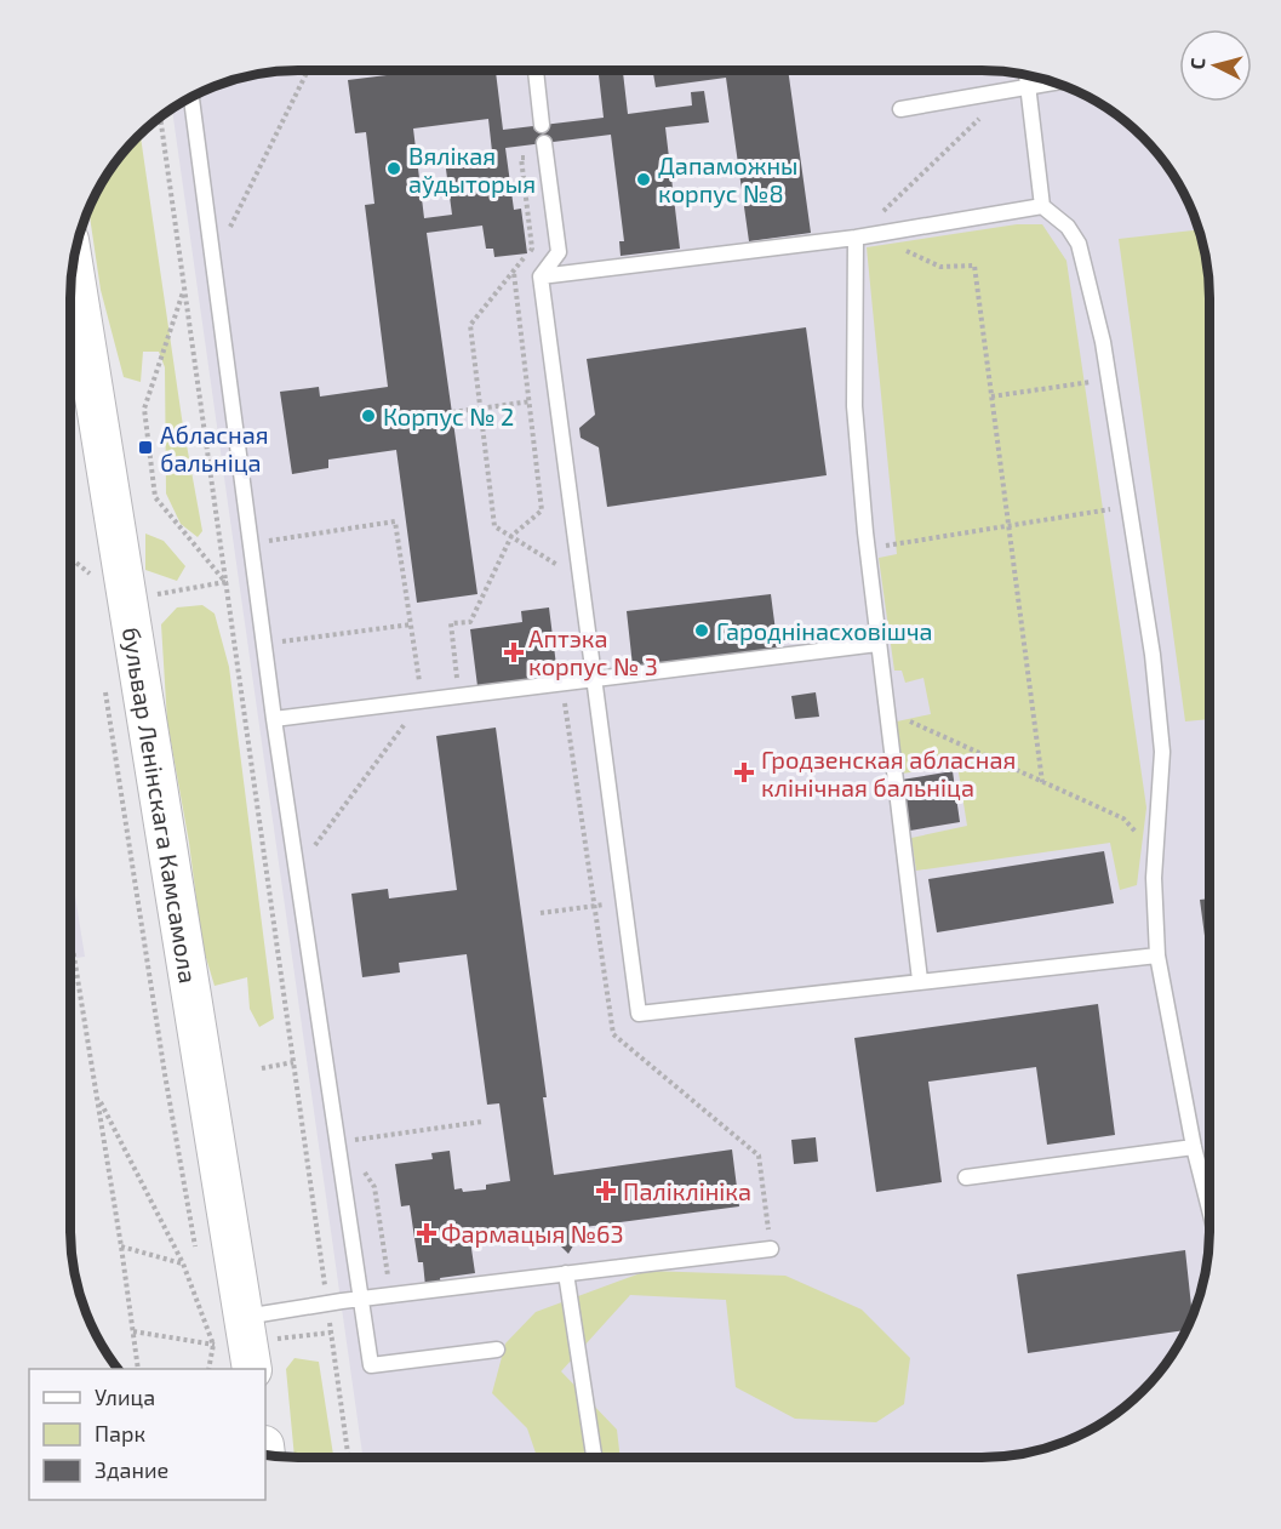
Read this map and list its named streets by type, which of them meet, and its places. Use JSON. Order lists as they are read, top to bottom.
{
  "streets": {
    "street": ["бульвар Ленінскага Камсамола"]
  },
  "places": {
    "other": [
      "Вялікая аўдыторыя",
      "Дапаможны корпус №8",
      "Корпус № 2",
      "Гароднінасховішча"
    ],
    "transit": ["Абласная бальніца"],
    "health": [
      "Аптэка корпус № 3",
      "Гродзенская абласная клінічная бальніца",
      "Паліклініка",
      "Фармацыя №63"
    ]
  },
  "legend": ["Улица", "Парк", "Здание"],
  "north": "left"
}
